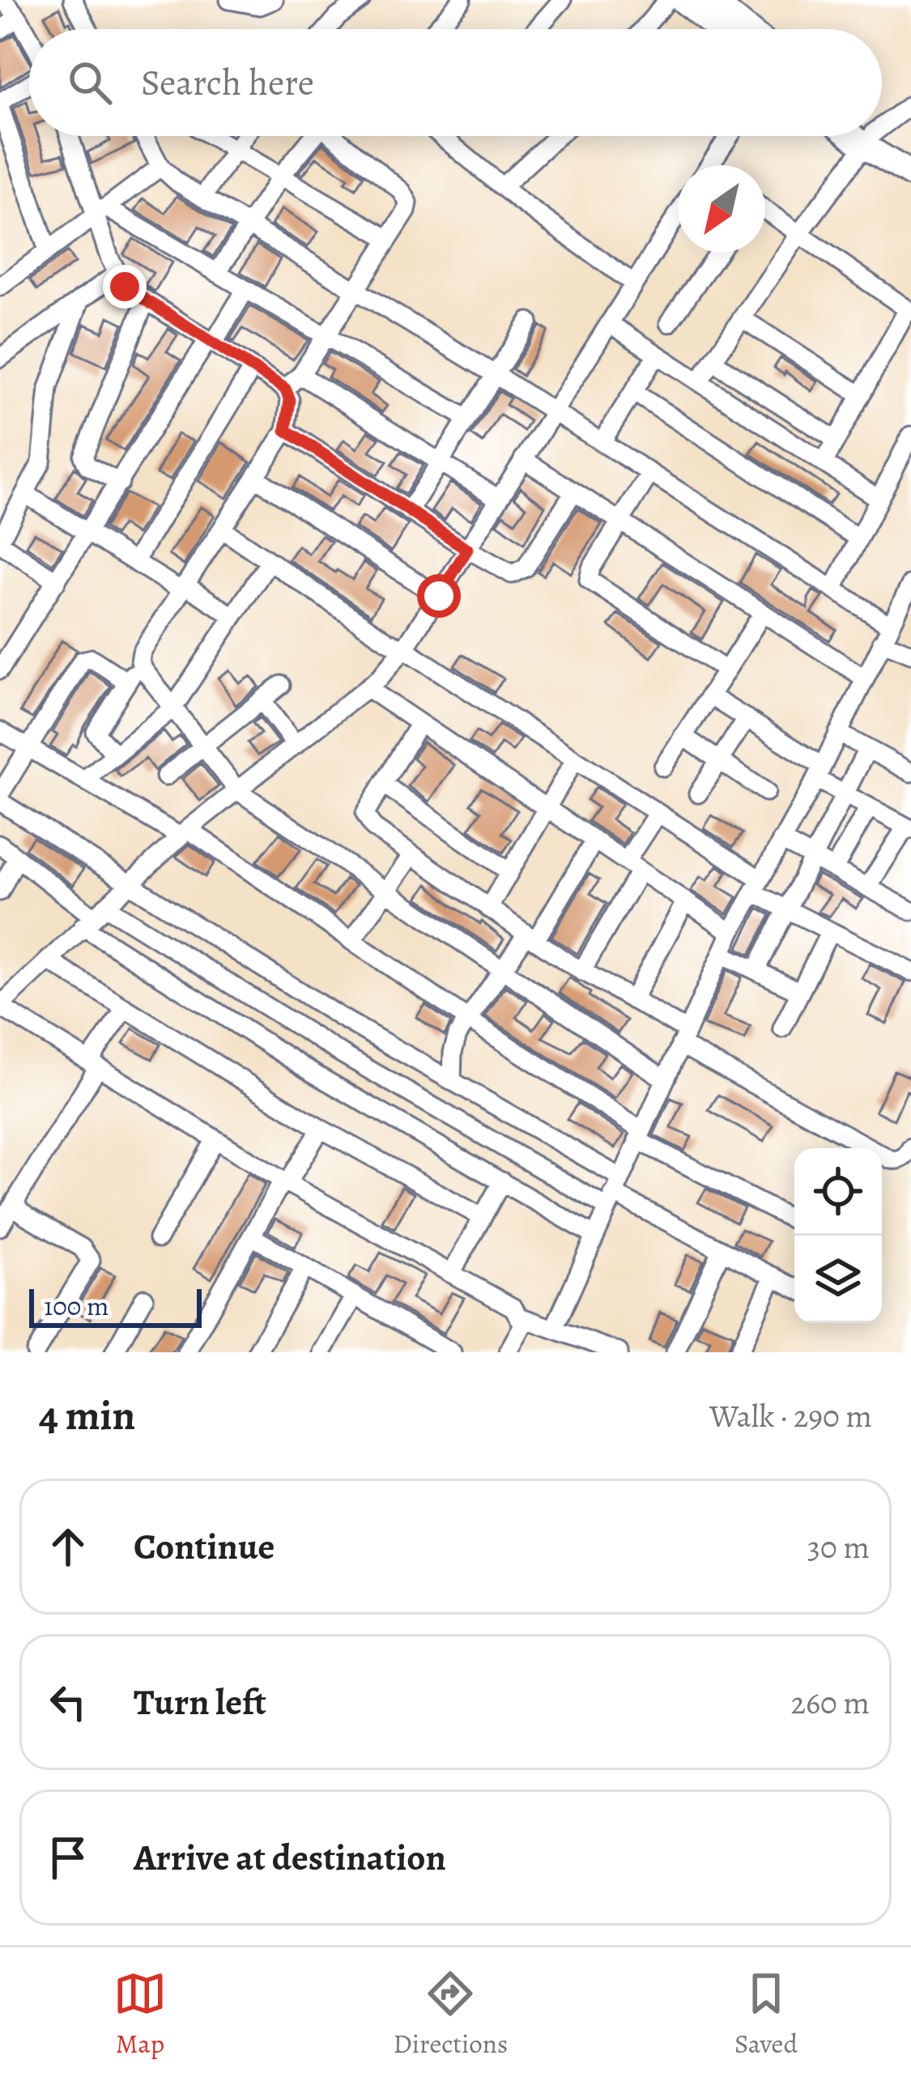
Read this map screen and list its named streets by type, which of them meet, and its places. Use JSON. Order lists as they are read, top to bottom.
{
  "scale_bar": "100 m",
  "north": "bottom left",
  "page": {
    "search": "Search here",
    "scale": "100 m",
    "heading": ["4 min", "Walk · 290 m"],
    "list": [
      ["Continue", "30 m"],
      ["Turn left", "260 m"],
      "Arrive at destination"
    ],
    "nav": ["Map", "Directions", "Saved"]
  }
}
